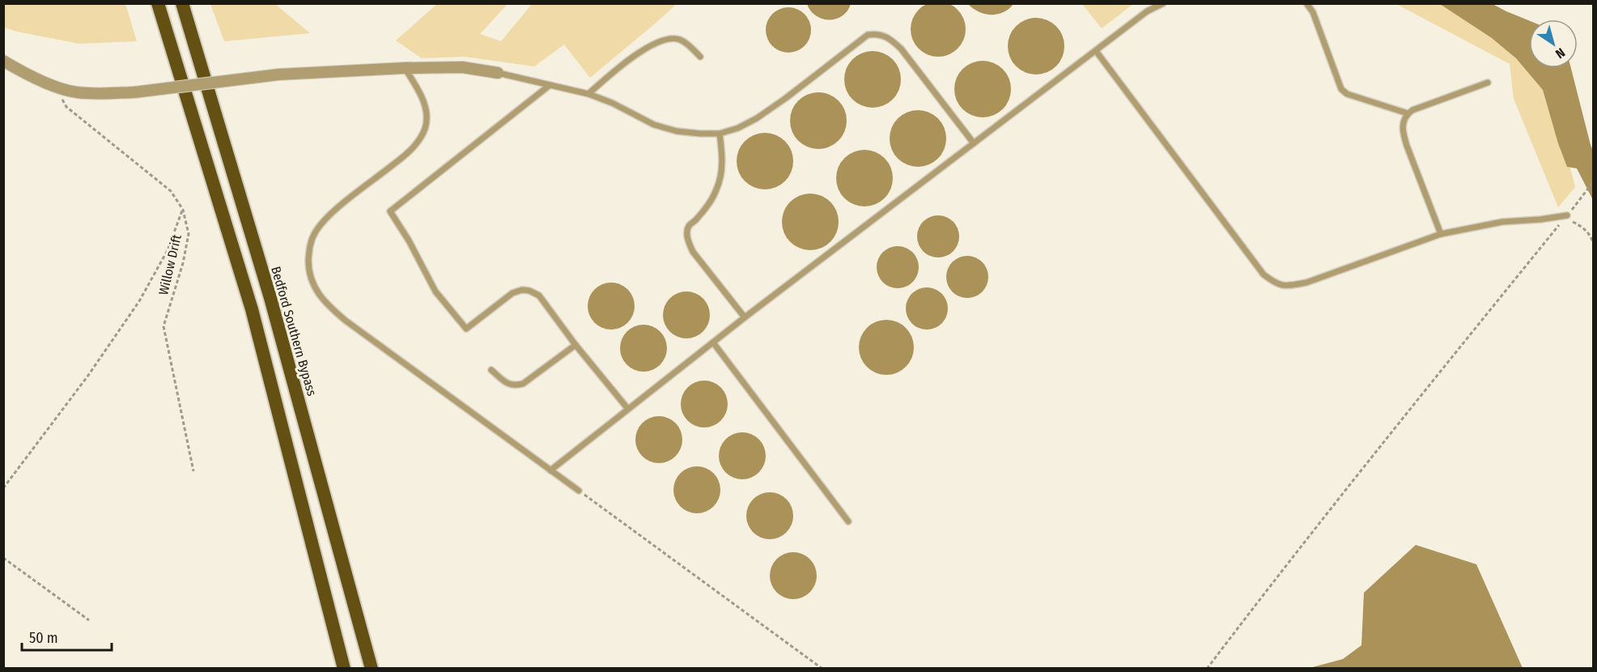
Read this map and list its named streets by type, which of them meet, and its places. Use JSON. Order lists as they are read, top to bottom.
{
  "streets": {
    "highway": ["Bedford Southern Bypass"],
    "path": ["Willow Drift"]
  },
  "scale_bar": "50 m",
  "north": "bottom right"
}
